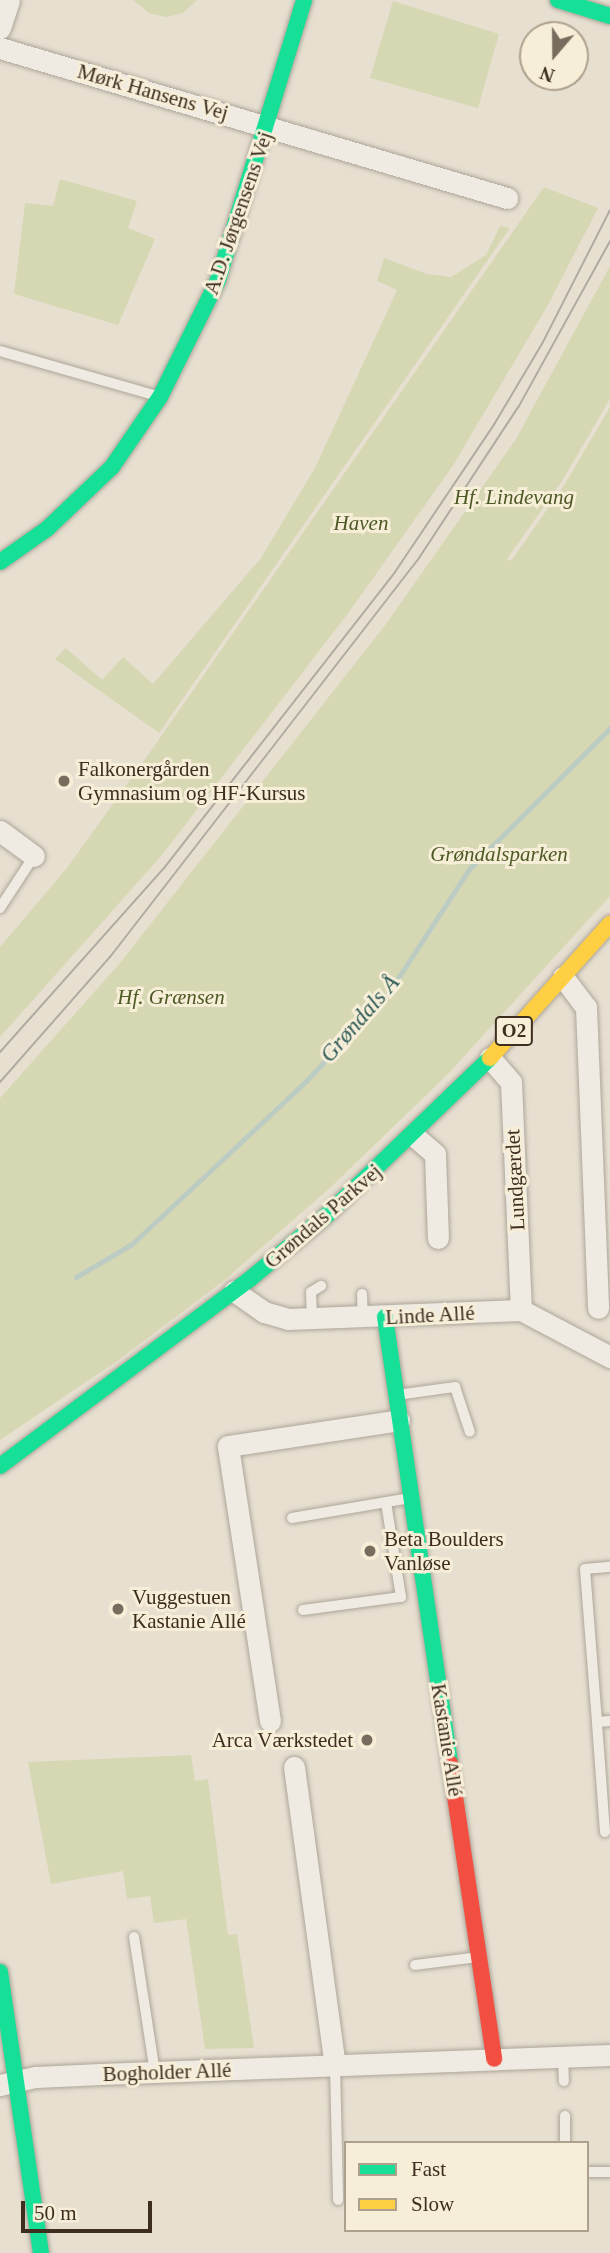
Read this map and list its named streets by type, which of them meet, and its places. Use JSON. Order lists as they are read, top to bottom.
{
  "streets": {
    "street": [
      "Mørk Hansens Vej",
      "A.D. Jørgensens Vej",
      "O2",
      "Lundgærdet",
      "Grøndals Parkvej",
      "Linde Allé",
      "Kastanie Allé",
      "Bogholder Allé"
    ]
  },
  "crossings": [
    ["Mørk Hansens Vej", "A.D. Jørgensens Vej"],
    ["Lundgærdet", "Grøndals Parkvej"],
    ["Lundgærdet", "Linde Allé"],
    ["Grøndals Parkvej", "Linde Allé"],
    ["Linde Allé", "Kastanie Allé"],
    ["Kastanie Allé", "Bogholder Allé"]
  ],
  "water": ["Grøndals Å"],
  "parks": [
    "Hf. Lindevang",
    "Haven",
    "Grøndalsparken",
    "Hf. Grænsen"
  ],
  "places": [
    "Falkonergården Gymnasium og HF-Kursus",
    "Beta Boulders Vanløse",
    "Vuggestuen Kastanie Allé",
    "Arca Værkstedet"
  ],
  "legend": ["Fast", "Slow"],
  "scale_bar": "50 m",
  "north": "bottom"
}
